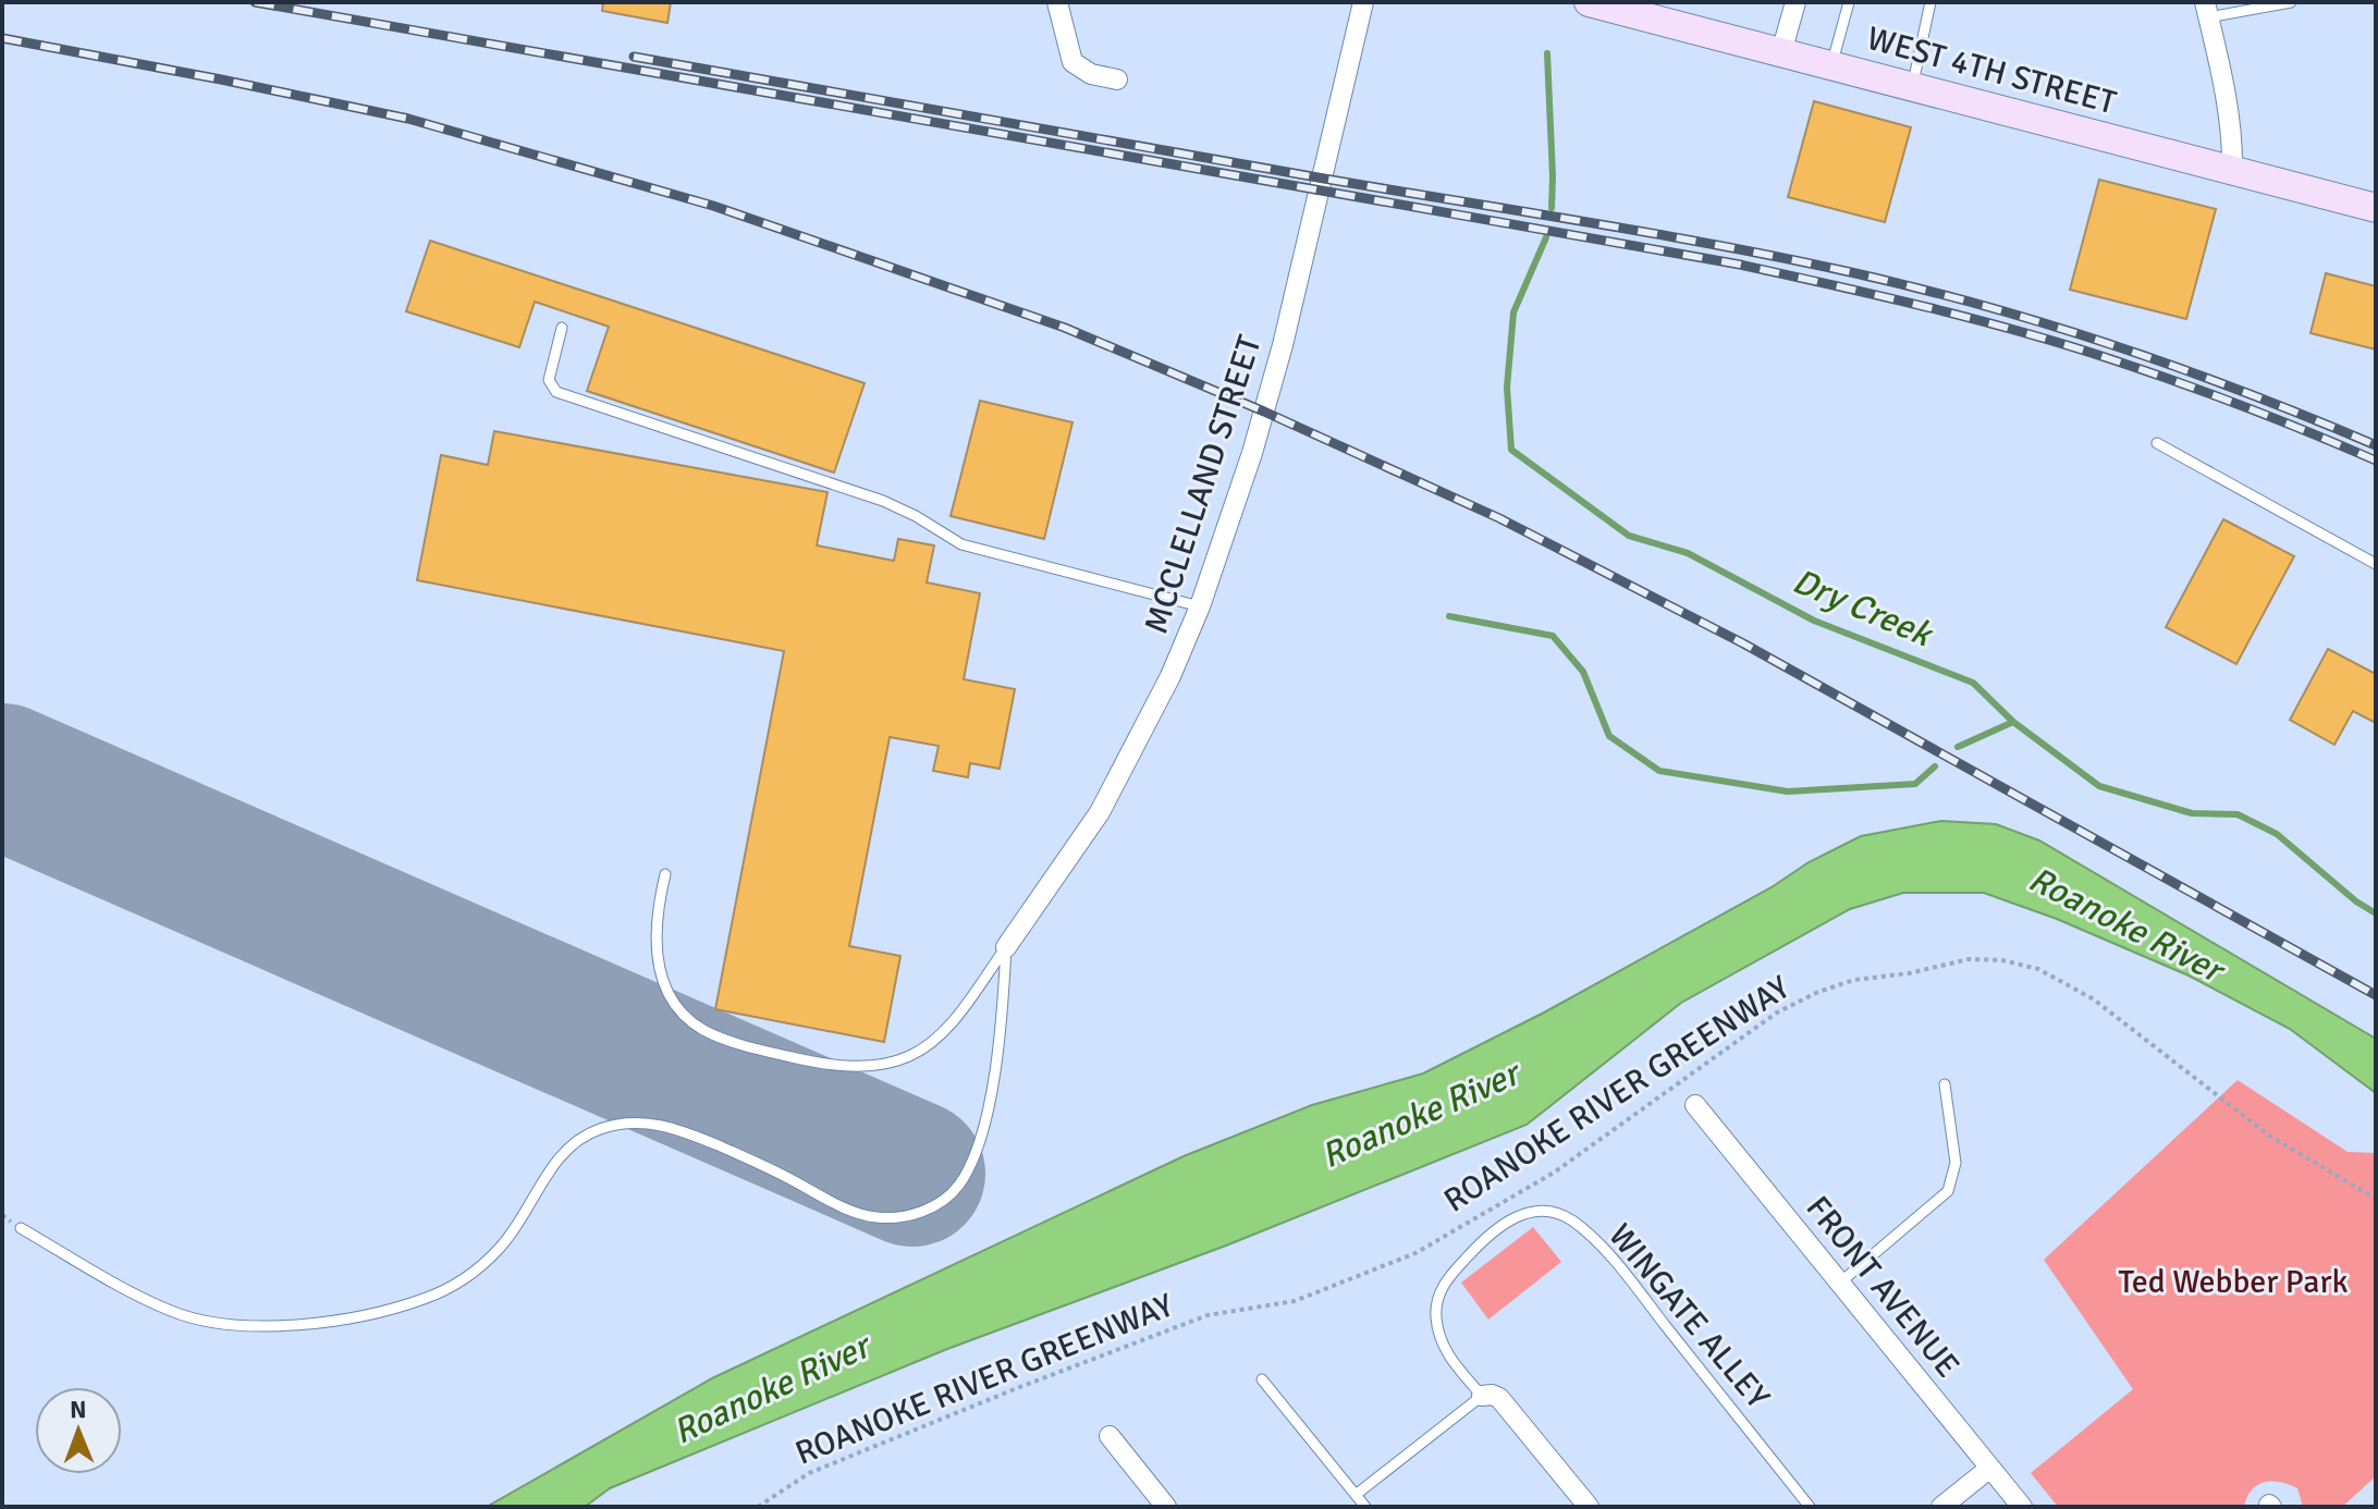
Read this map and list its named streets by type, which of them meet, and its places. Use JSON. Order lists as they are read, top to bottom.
{
  "streets": {
    "main road": ["WEST 4TH STREET"],
    "street": ["MCCLELLAND STREET", "FRONT AVENUE"],
    "lane": ["WINGATE ALLEY"],
    "path": ["ROANOKE RIVER GREENWAY"]
  },
  "water": ["Dry Creek", "Roanoke River"],
  "parks": ["Ted Webber Park"],
  "north": "top"
}
